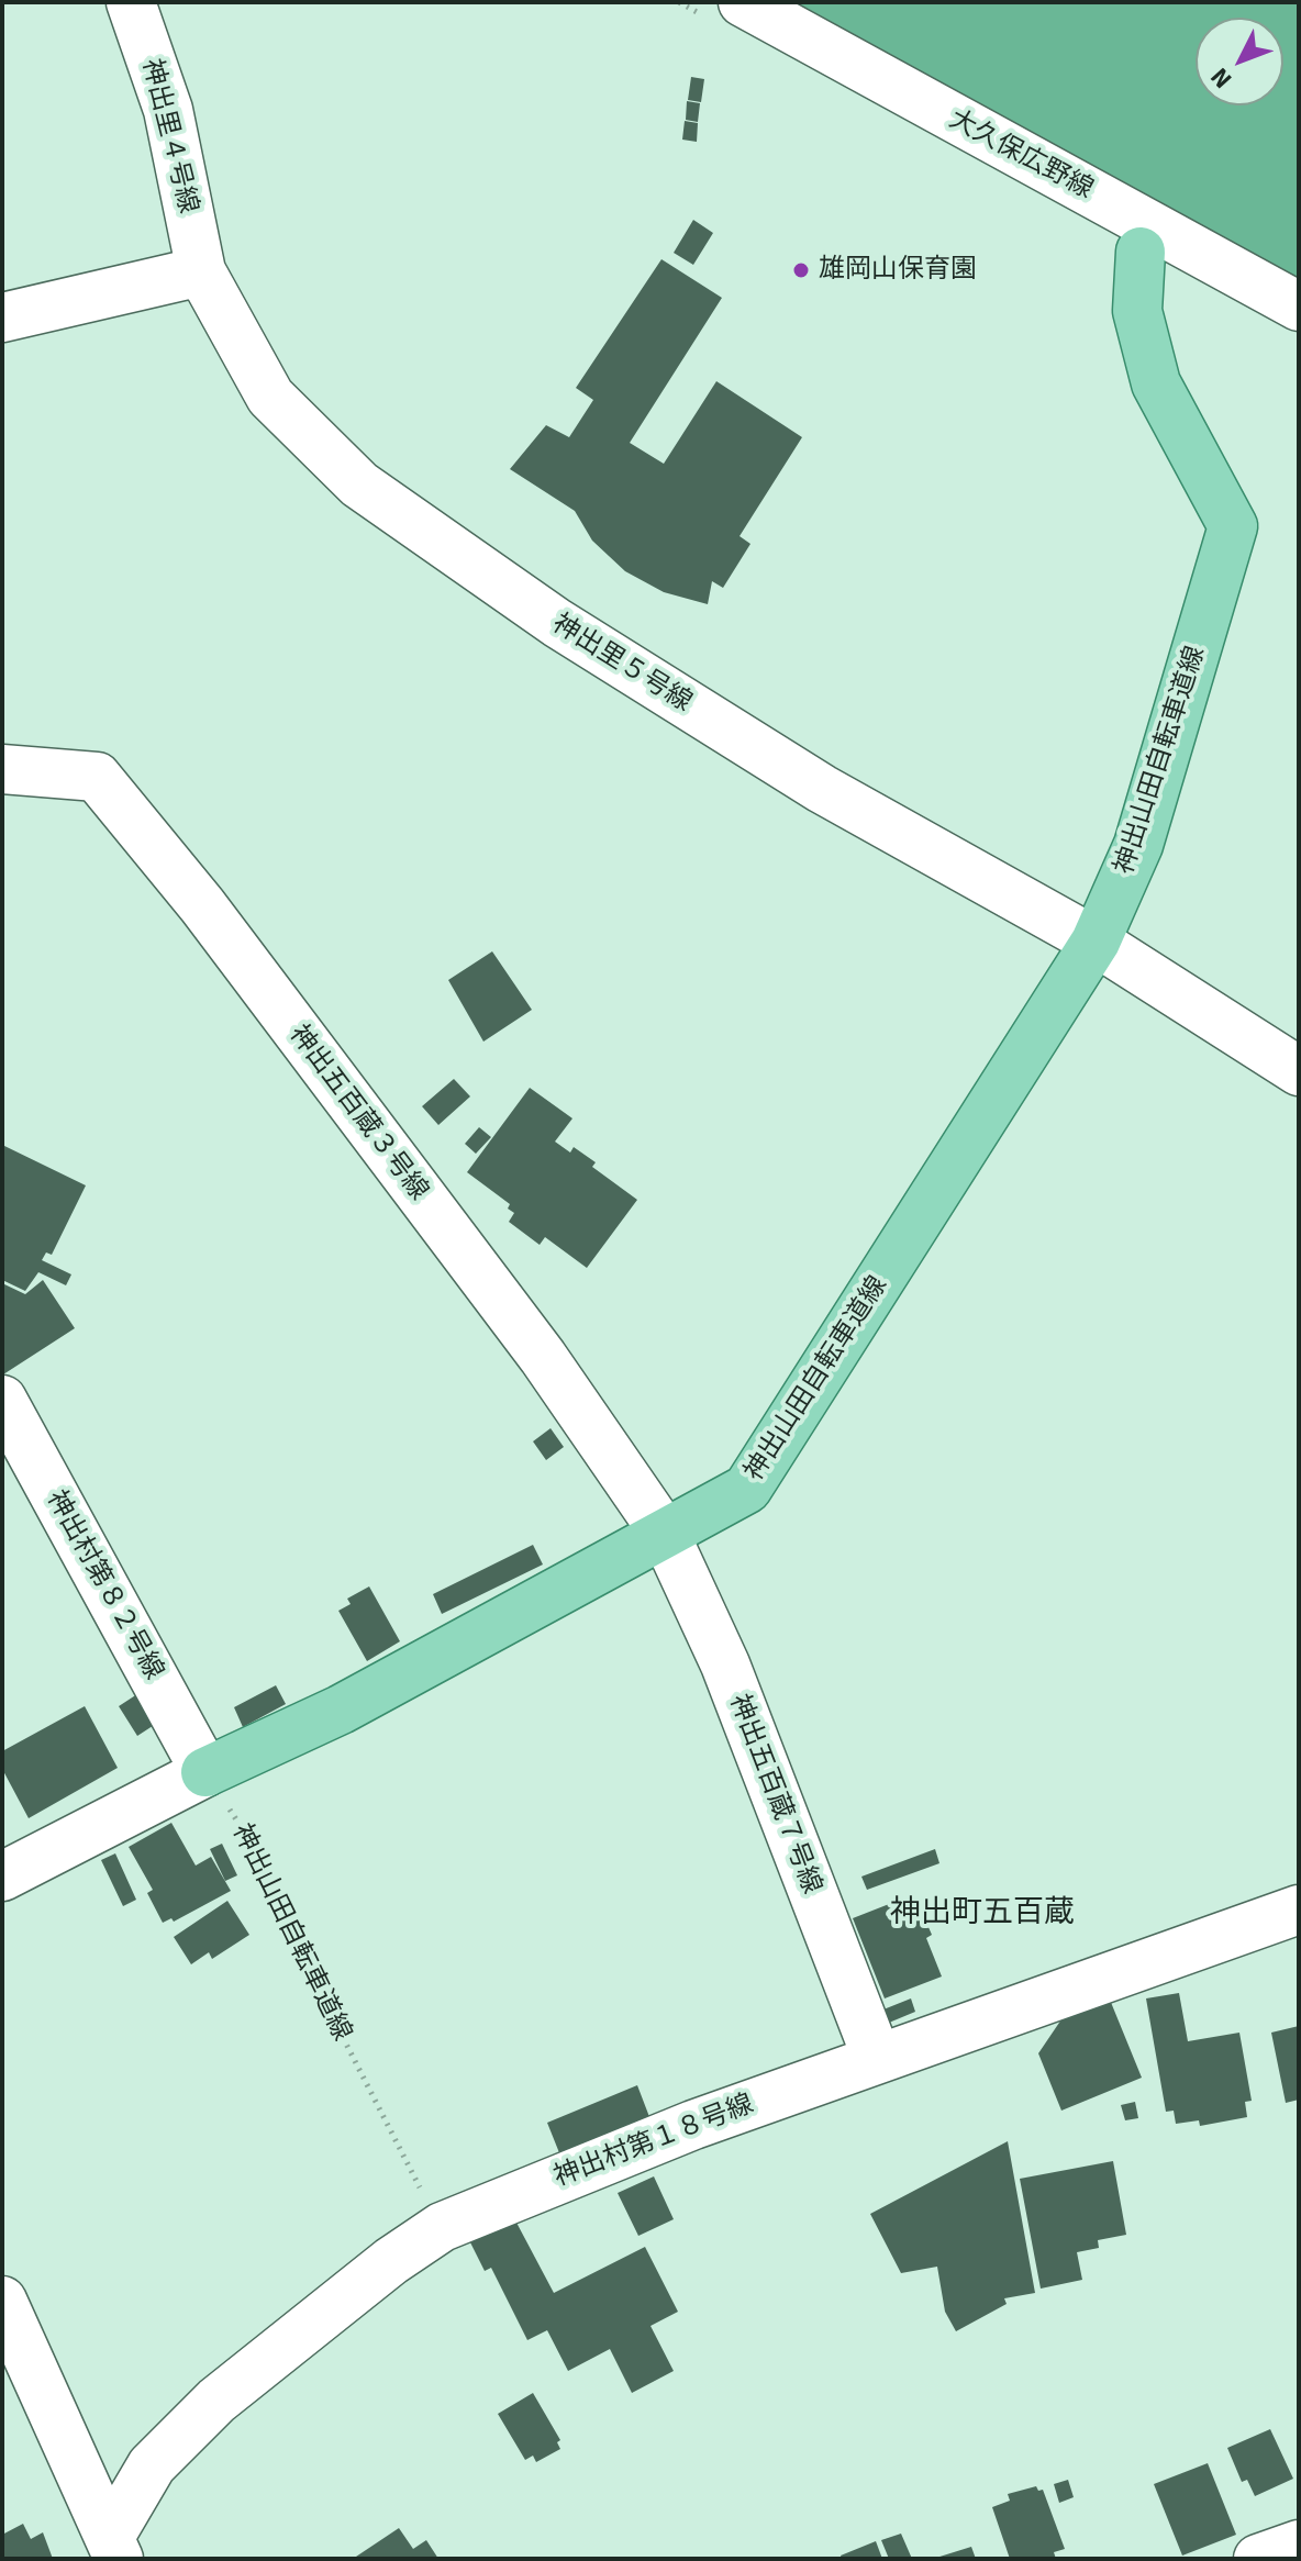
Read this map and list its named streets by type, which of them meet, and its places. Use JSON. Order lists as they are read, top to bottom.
{
  "streets": {
    "main road": ["神出山田自転車道線"],
    "street": [
      "神出里４号線",
      "大久保広野線",
      "神出里５号線",
      "神出五百蔵３号線",
      "神出村第８２号線",
      "神出五百蔵７号線",
      "神出村第１８号線"
    ]
  },
  "crossings": [
    ["神出里４号線", "神出里５号線"],
    ["大久保広野線", "神出山田自転車道線"],
    ["神出里５号線", "神出山田自転車道線"],
    ["神出山田自転車道線", "神出五百蔵３号線"],
    ["神出山田自転車道線", "神出村第８２号線"],
    ["神出山田自転車道線", "神出五百蔵７号線"],
    ["神出山田自転車道線", "神出村第１８号線"],
    ["神出五百蔵３号線", "神出五百蔵７号線"],
    ["神出五百蔵７号線", "神出村第１８号線"]
  ],
  "districts": ["神出町五百蔵"],
  "places": ["雄岡山保育園"],
  "north": "bottom left"
}
